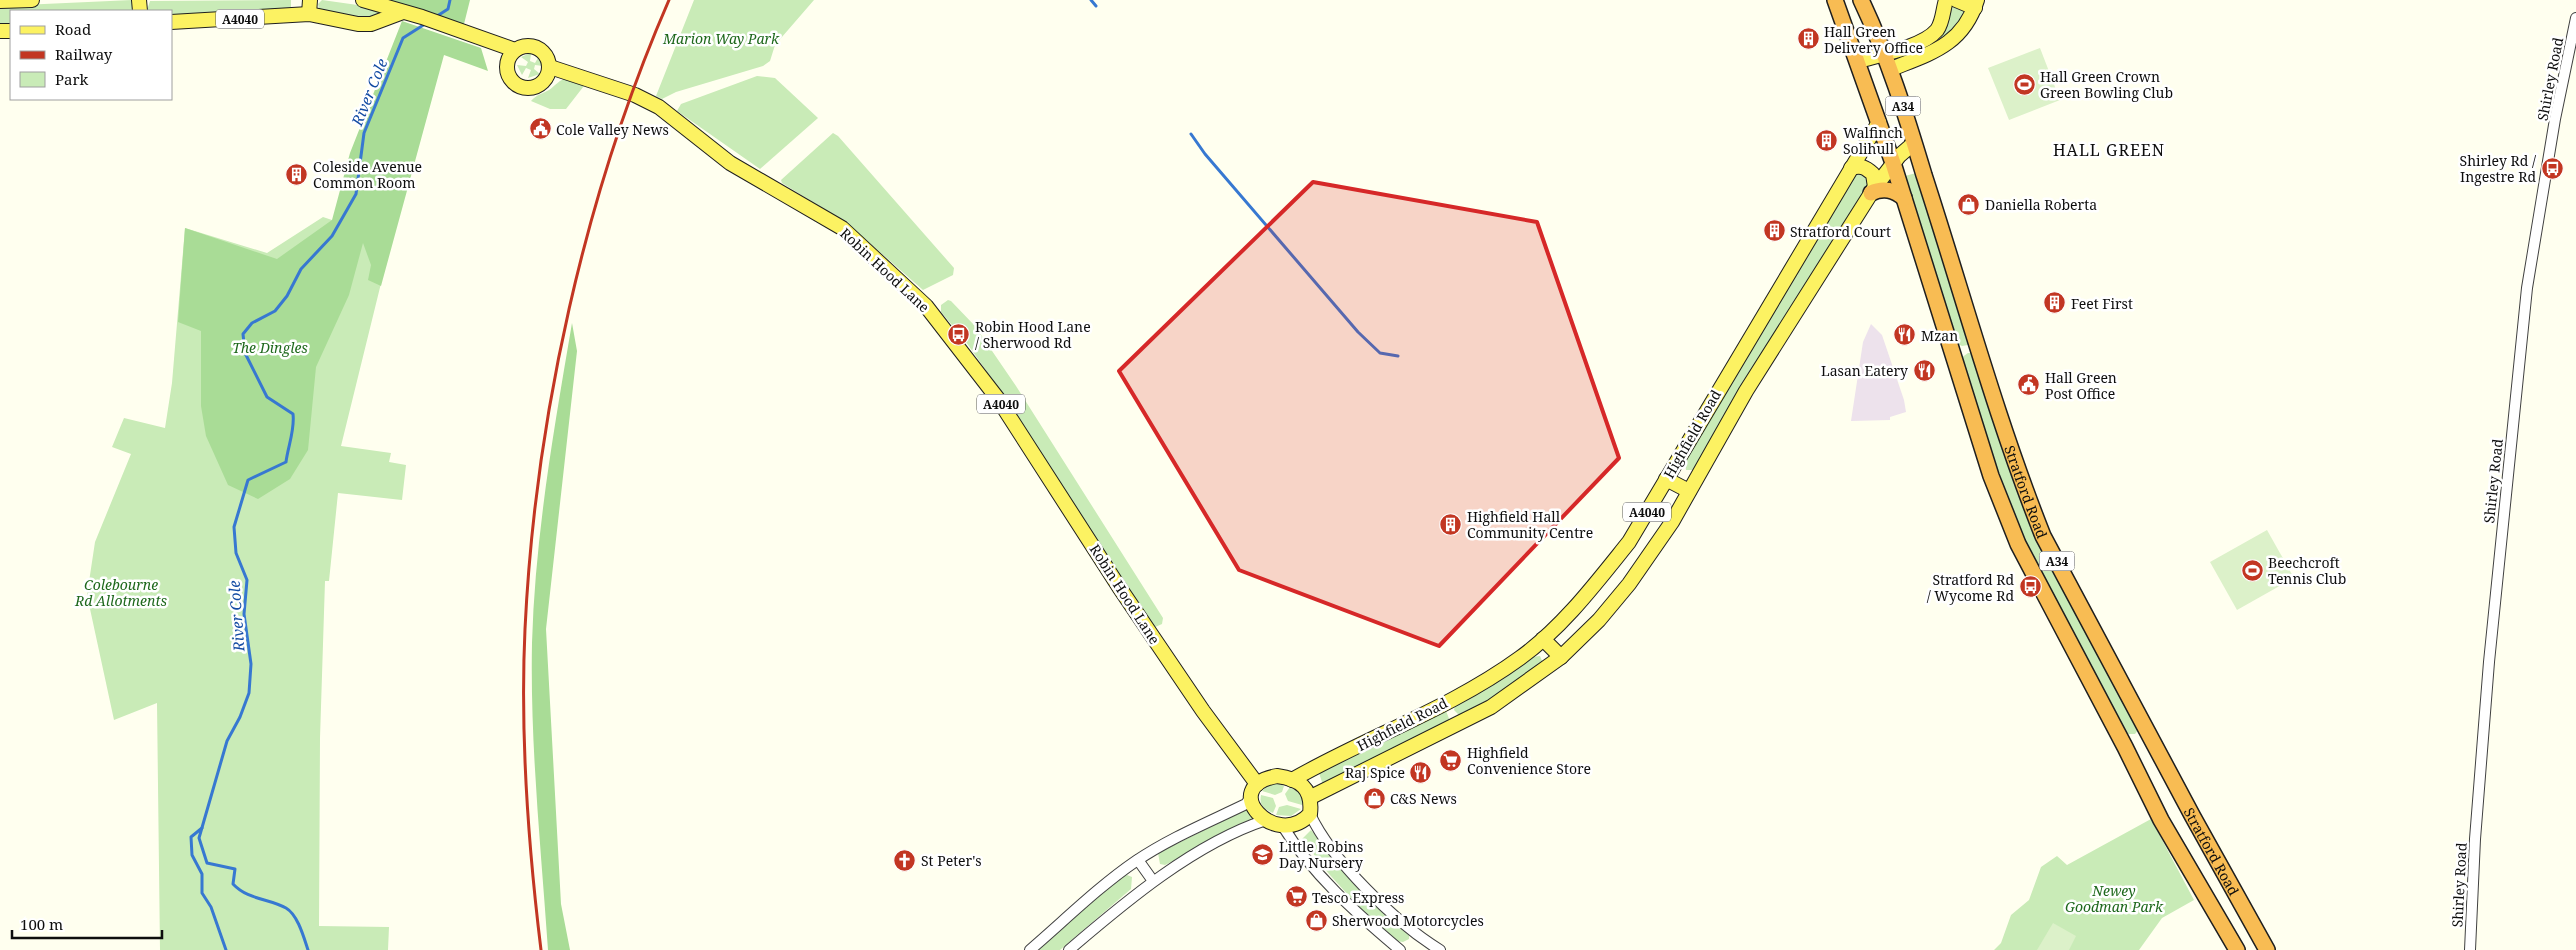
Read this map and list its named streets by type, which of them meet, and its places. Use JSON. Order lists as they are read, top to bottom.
{
  "streets": {
    "highway": ["A34", "Stratford Road"],
    "main road": ["A4040", "Robin Hood Lane", "Highfield Road"],
    "street": ["Shirley Road"]
  },
  "crossings": [
    ["A4040", "Highfield Road"],
    ["A4040", "Stratford Road"],
    ["Robin Hood Lane", "Highfield Road"],
    ["Highfield Road", "Stratford Road"]
  ],
  "districts": ["HALL GREEN"],
  "water": ["River Cole"],
  "parks": [
    "Marion Way Park",
    "The Dingles",
    "Colebourne Rd Allotments",
    "Newey Goodman Park"
  ],
  "places": {
    "building": [
      "Hall Green Delivery Office",
      "Walfinch Solihull",
      "Coleside Avenue Common Room",
      "Stratford Court",
      "Feet First",
      "Highfield Hall Community Centre"
    ],
    "sports": ["Hall Green Crown Green Bowling Club", "Beechcroft Tennis Club"],
    "public building": ["Cole Valley News", "Hall Green Post Office"],
    "bus stop": ["Shirley Rd / Ingestre Rd", "Robin Hood Lane / Sherwood Rd", "Stratford Rd / Wycome Rd"],
    "shop": ["Daniella Roberta", "C&S News", "Sherwood Motorcycles"],
    "restaurant": ["Mzan", "Lasan Eatery", "Raj Spice"],
    "supermarket": ["Highfield Convenience Store", "Tesco Express"],
    "school or university": ["Little Robins Day Nursery"],
    "church": ["St Peter's"]
  },
  "legend": ["Road", "Railway", "Park"],
  "scale_bar": "100 m"
}
